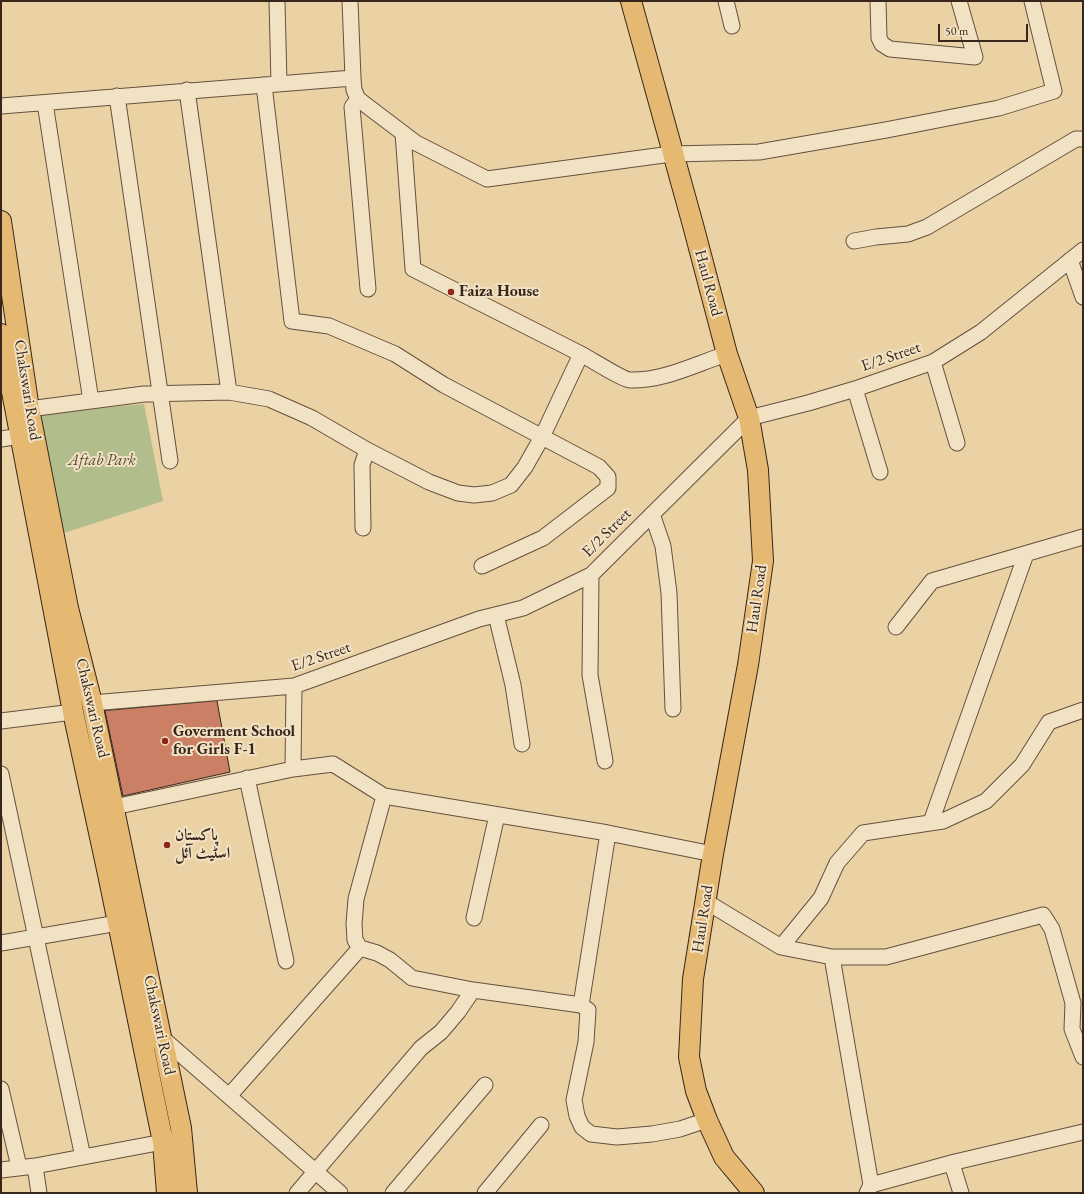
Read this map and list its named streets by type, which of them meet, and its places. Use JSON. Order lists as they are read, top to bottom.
{
  "streets": {
    "main road": ["Haul Road", "Chakswari Road"],
    "street": ["E/2 Street"]
  },
  "crossings": [
    ["Haul Road", "E/2 Street"],
    ["E/2 Street", "Chakswari Road"]
  ],
  "parks": ["Aftab Park"],
  "places": ["Faiza House", "Goverment School for Girls F-1", "پاکستان اسٹیٹ آئل"],
  "scale_bar": "50 m"
}
